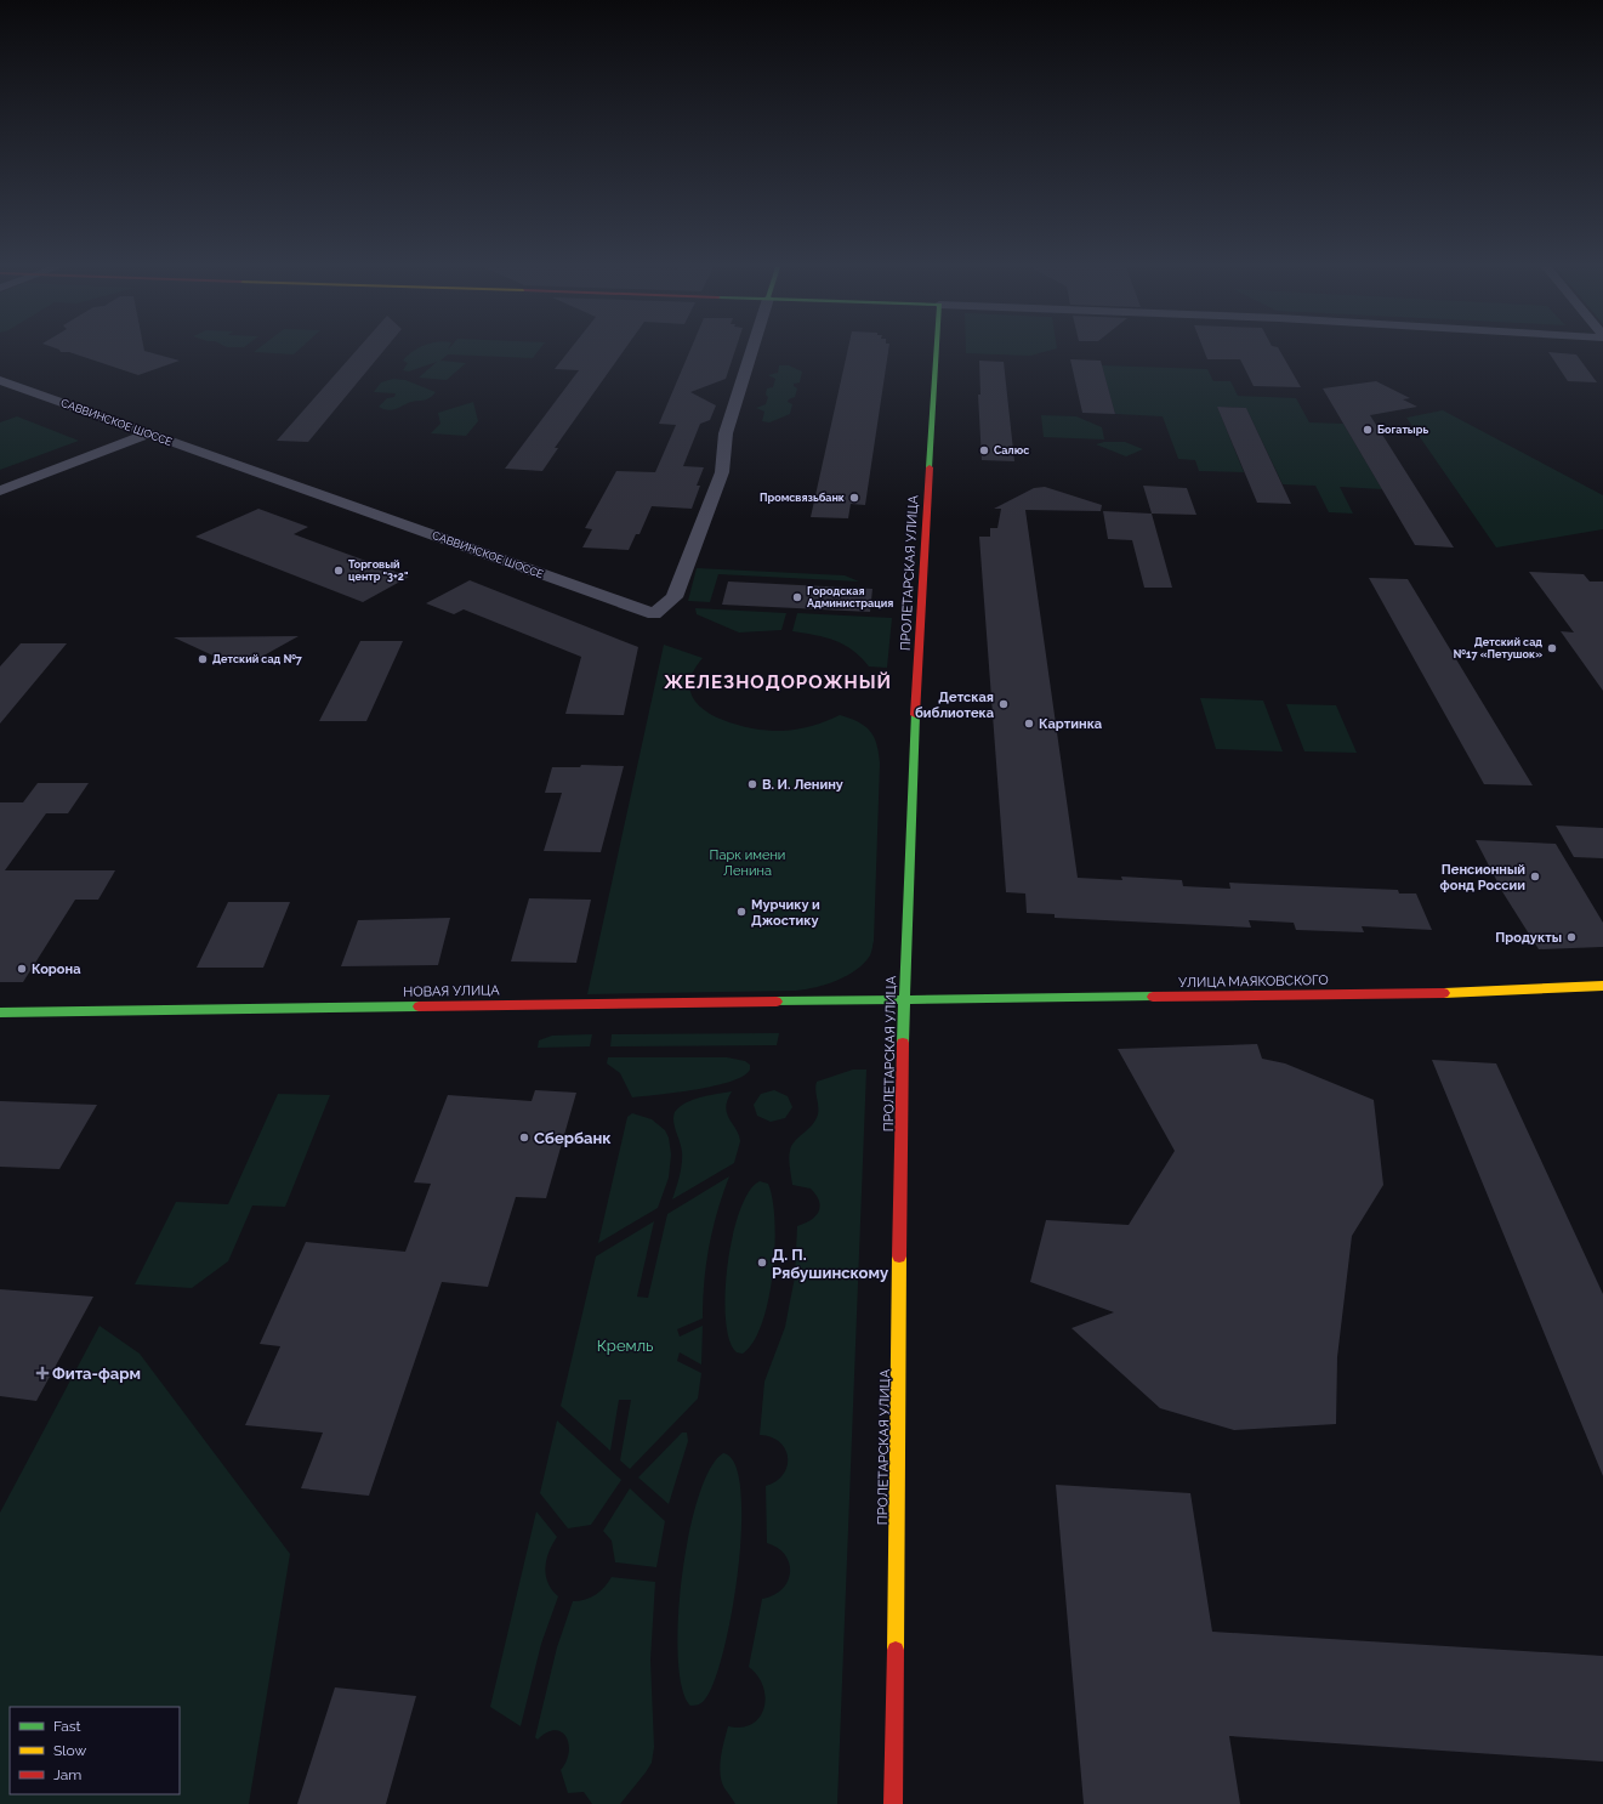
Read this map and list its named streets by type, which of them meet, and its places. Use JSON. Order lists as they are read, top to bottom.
{
  "streets": {
    "main road": ["ПРОЛЕТАРСКАЯ УЛИЦА", "УЛИЦА МАЯКОВСКОГО", "НОВАЯ УЛИЦА"],
    "street": ["САВВИНСКОЕ ШОССЕ"]
  },
  "crossings": [
    ["ПРОЛЕТАРСКАЯ УЛИЦА", "УЛИЦА МАЯКОВСКОГО"],
    ["ПРОЛЕТАРСКАЯ УЛИЦА", "НОВАЯ УЛИЦА"],
    ["УЛИЦА МАЯКОВСКОГО", "НОВАЯ УЛИЦА"]
  ],
  "districts": ["ЖЕЛЕЗНОДОРОЖНЫЙ"],
  "parks": ["Парк имени Ленина", "Кремль"],
  "places": {
    "other": [
      "Богатырь",
      "Салюс",
      "Промсвязьбанк",
      "Торговый центр \"3+2\"",
      "Городская Администрация",
      "Детский сад №17 «Петушок»",
      "Детский сад №7",
      "Детская библиотека",
      "Картинка",
      "В. И. Ленину",
      "Пенсионный фонд России",
      "Мурчику и Джостику",
      "Продукты",
      "Корона",
      "Сбербанк",
      "Д. П. Рябушинскому"
    ],
    "health": ["Фита-фарм"]
  },
  "legend": ["Fast", "Slow", "Jam"]
}
